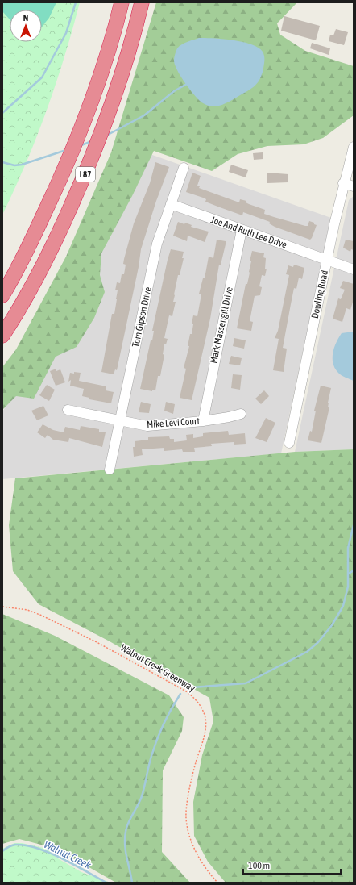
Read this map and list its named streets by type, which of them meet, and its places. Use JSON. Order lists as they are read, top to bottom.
{
  "streets": {
    "highway": ["I 87"],
    "street": [
      "Joe And Ruth Lee Drive",
      "Dowling Road",
      "Tom Gipson Drive",
      "Mark Massengill Drive",
      "Mike Levi Court"
    ],
    "path": ["Walnut Creek Greenway"]
  },
  "crossings": [
    ["Joe And Ruth Lee Drive", "Dowling Road"],
    ["Joe And Ruth Lee Drive", "Tom Gipson Drive"],
    ["Joe And Ruth Lee Drive", "Mark Massengill Drive"],
    ["Tom Gipson Drive", "Mike Levi Court"],
    ["Mark Massengill Drive", "Mike Levi Court"]
  ],
  "water": ["Walnut Creek"],
  "scale_bar": "100 m",
  "north": "top"
}
